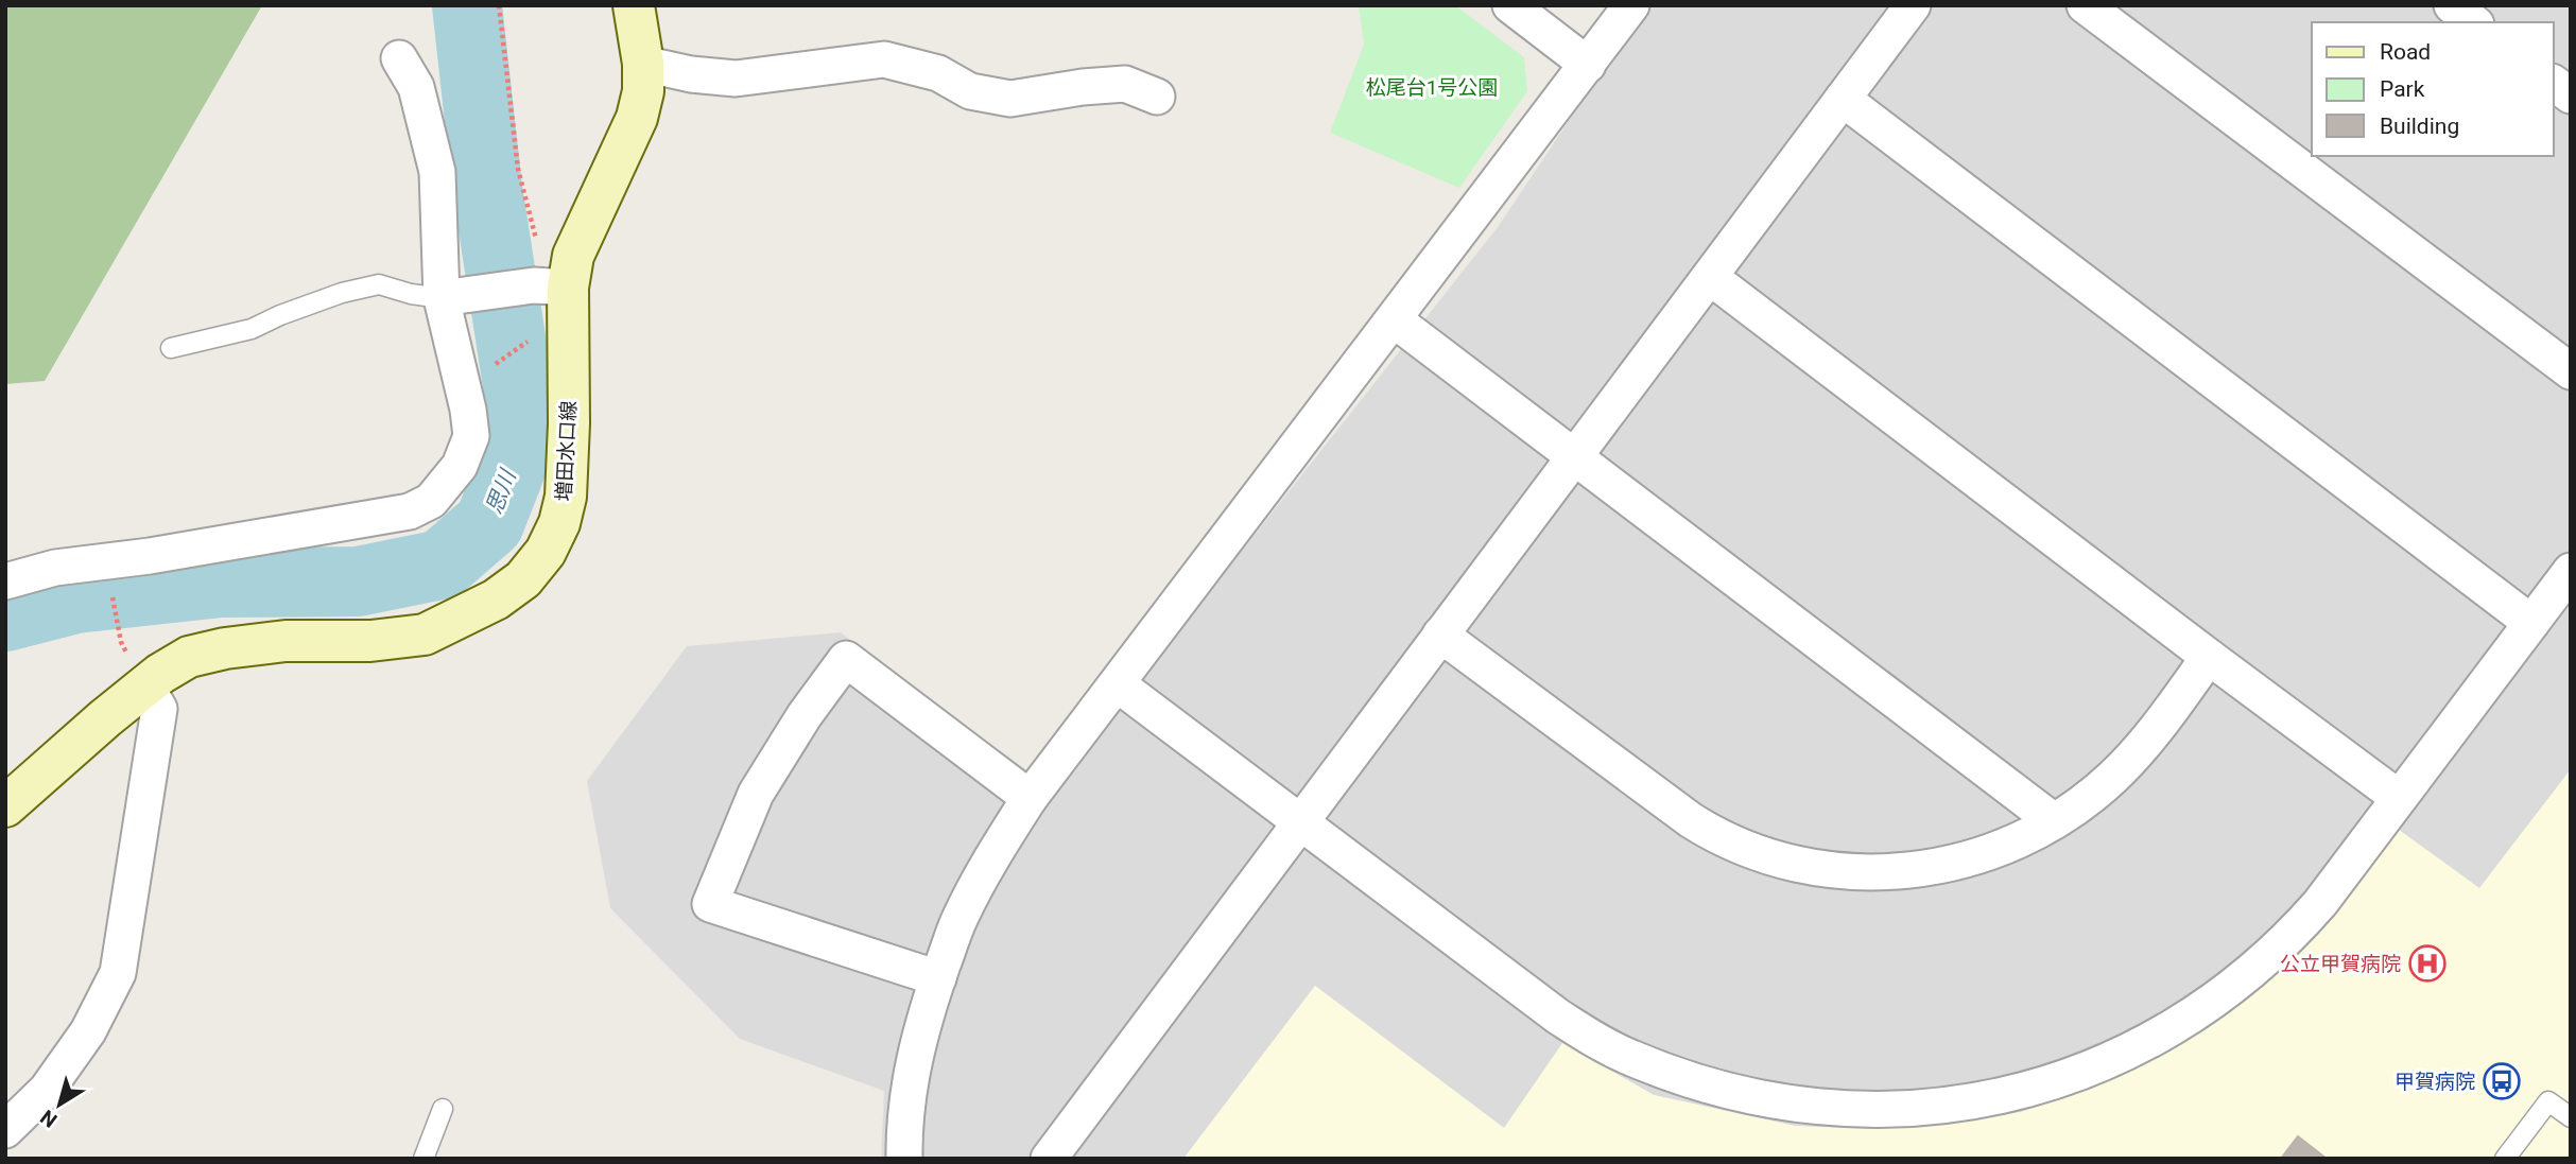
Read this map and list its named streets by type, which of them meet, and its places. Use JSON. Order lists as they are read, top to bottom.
{
  "streets": {
    "main road": ["増田水口線"]
  },
  "water": ["思川"],
  "parks": ["松尾台1号公園"],
  "places": {
    "hospital": ["公立甲賀病院"],
    "bus stop": ["甲賀病院"]
  },
  "legend": ["Road", "Park", "Building"],
  "north": "bottom left"
}
